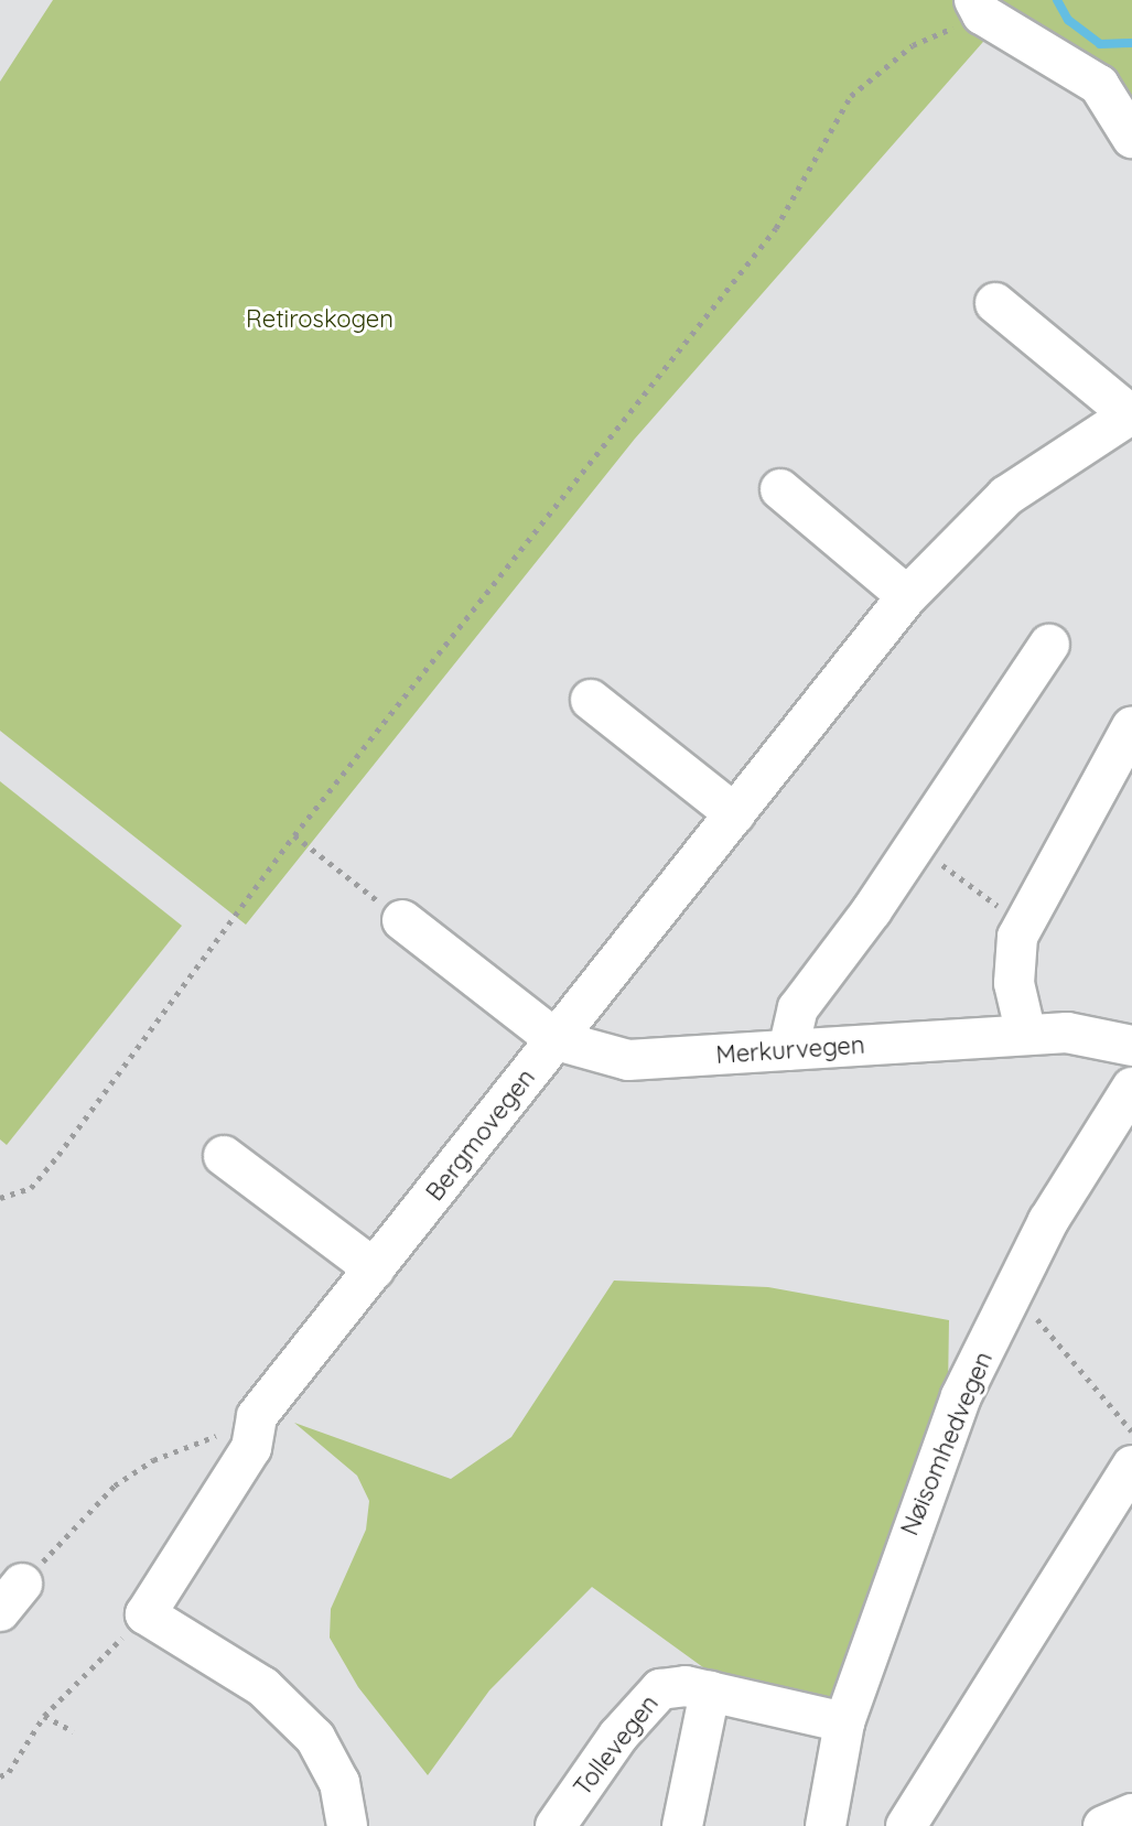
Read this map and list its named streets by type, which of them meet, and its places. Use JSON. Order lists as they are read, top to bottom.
{
  "streets": {
    "street": [
      "Merkurvegen",
      "Bergmovegen",
      "Nøisomhedvegen",
      "Tollevegen"
    ]
  },
  "crossings": [
    ["Merkurvegen", "Bergmovegen"],
    ["Nøisomhedvegen", "Tollevegen"]
  ],
  "parks": ["Retiroskogen"]
}
